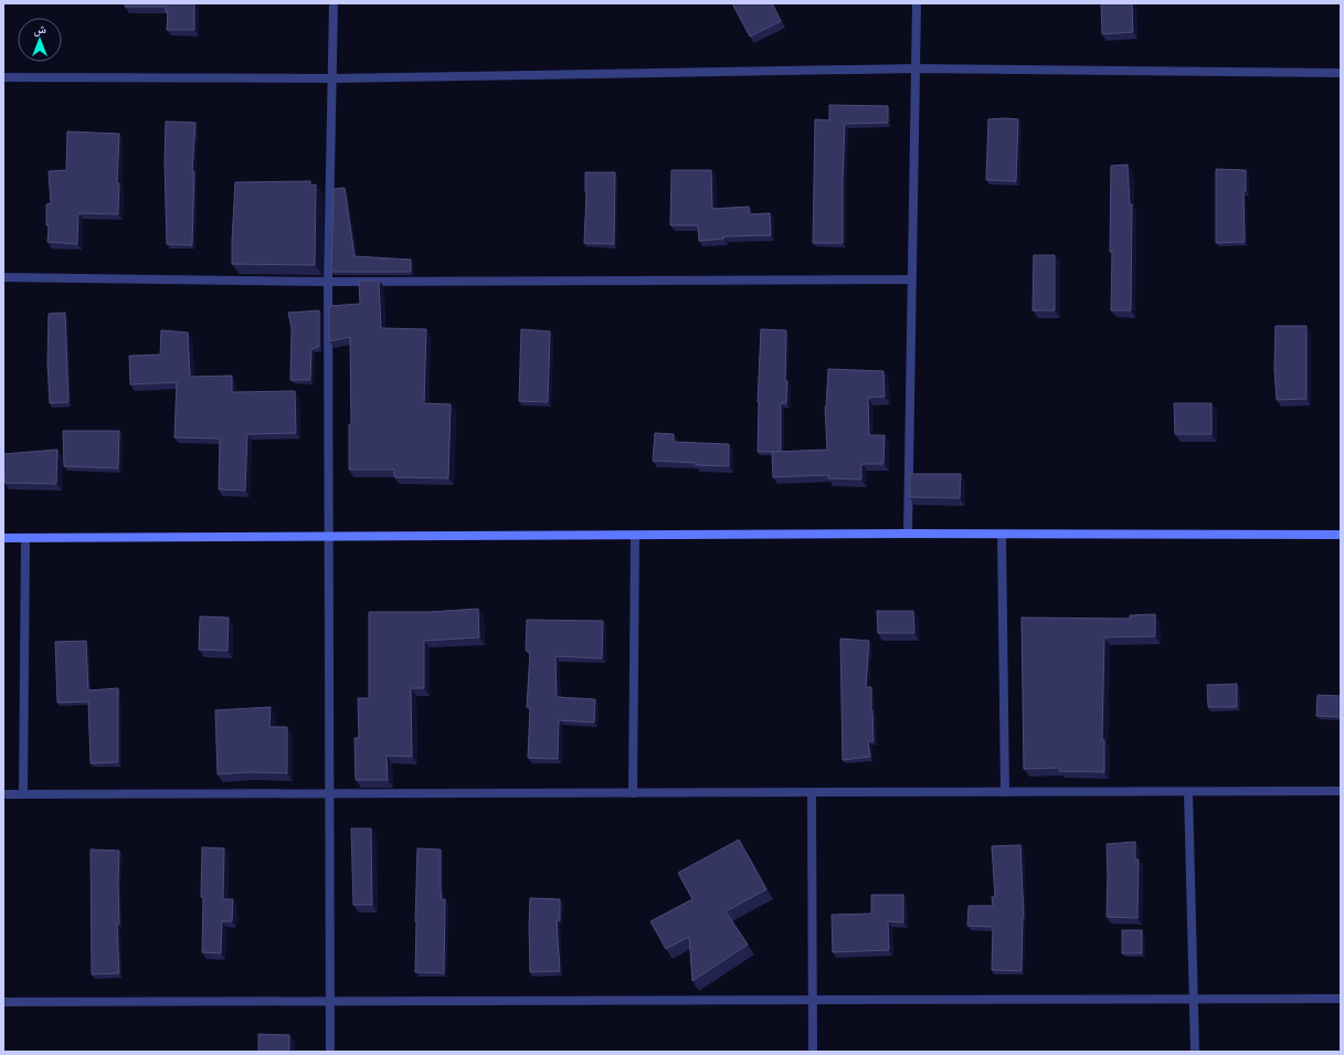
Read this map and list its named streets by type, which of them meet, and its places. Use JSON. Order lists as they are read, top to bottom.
{
  "north": "top"
}
